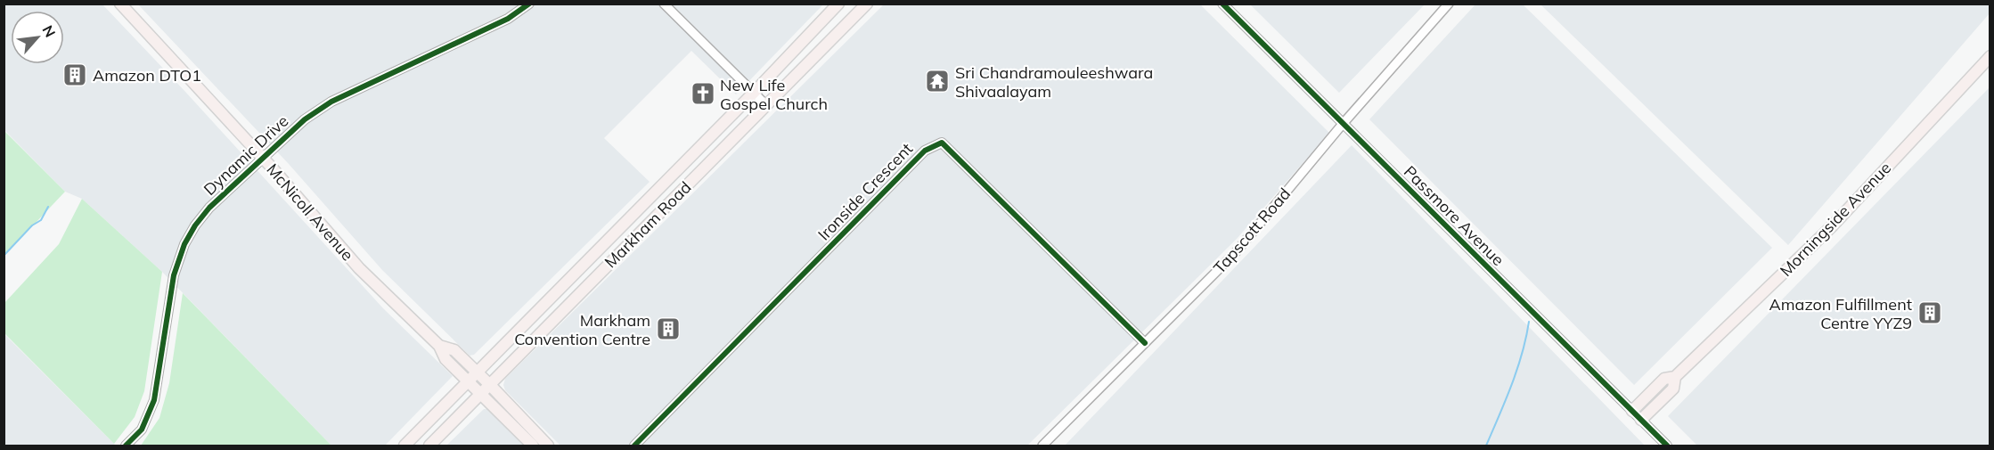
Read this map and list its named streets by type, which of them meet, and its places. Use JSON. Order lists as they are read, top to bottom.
{
  "streets": {
    "main road": ["McNicoll Avenue", "Morningside Avenue", "Markham Road"],
    "street": [
      "Dynamic Drive",
      "Ironside Crescent",
      "Passmore Avenue",
      "Tapscott Road"
    ]
  },
  "crossings": [
    ["Dynamic Drive", "McNicoll Avenue"],
    ["Ironside Crescent", "Tapscott Road"],
    ["McNicoll Avenue", "Markham Road"],
    ["Passmore Avenue", "Morningside Avenue"],
    ["Passmore Avenue", "Tapscott Road"]
  ],
  "places": {
    "building": ["Amazon DTO1", "Amazon Fulfillment Centre YYZ9", "Markham Convention Centre"],
    "temple": ["Sri Chandramouleeshwara Shivaalayam"],
    "church": ["New Life Gospel Church"]
  },
  "north": "top right"
}
